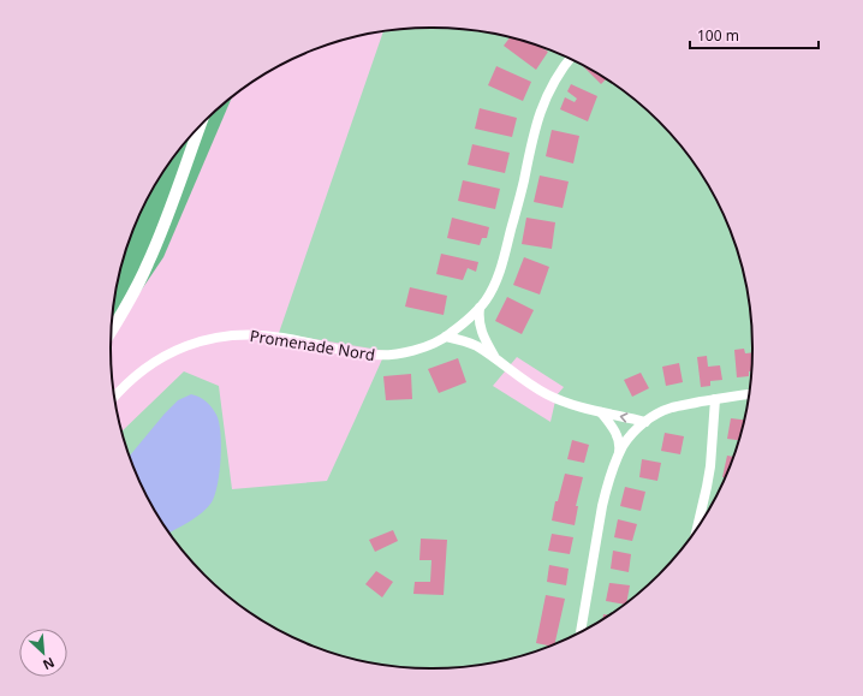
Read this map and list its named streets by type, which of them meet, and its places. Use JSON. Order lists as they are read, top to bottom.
{
  "streets": {
    "street": ["Promenade Nord"]
  },
  "scale_bar": "100 m",
  "north": "bottom right"
}
